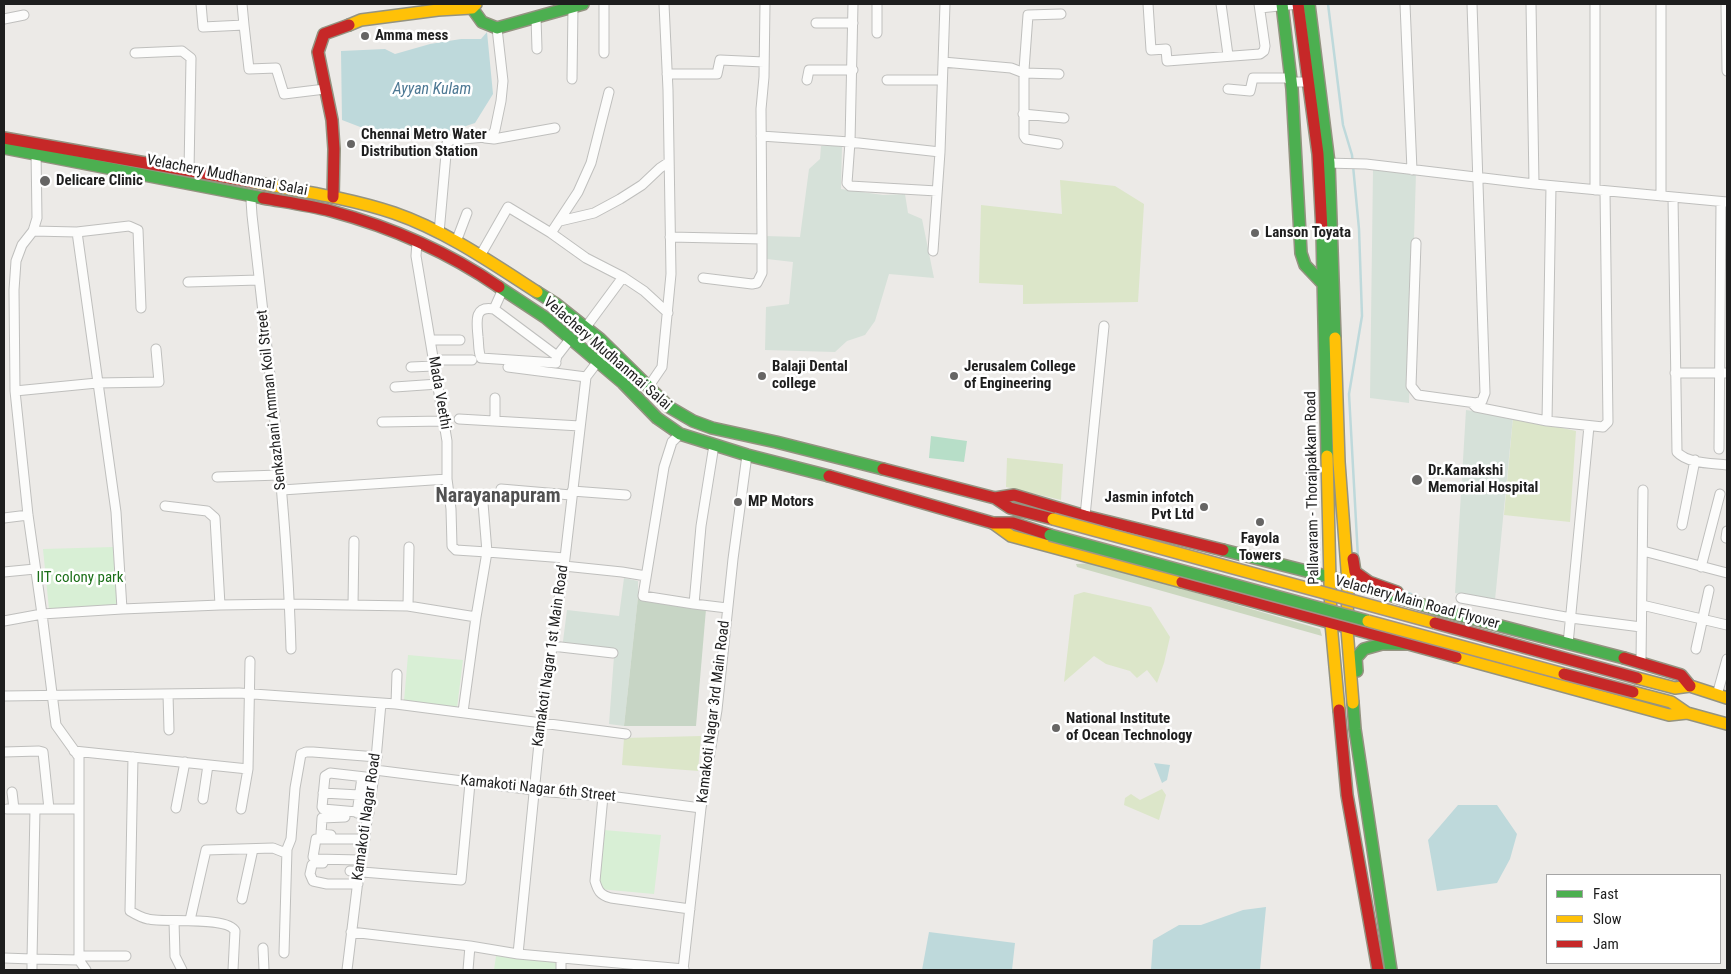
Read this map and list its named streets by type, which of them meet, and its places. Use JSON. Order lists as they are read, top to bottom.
{
  "streets": {
    "main road": ["Velachery Mudhanmai Salai", "Pallavaram - Thoraipakkam Road", "Velachery Main Road Flyover"],
    "street": [
      "Mada Veethi",
      "Senkazhani Amman Koil Street",
      "Kamakoti Nagar 1st Main Road",
      "Kamakoti Nagar 3rd Main Road",
      "Kamakoti Nagar 6th Street",
      "Kamakoti Nagar Road"
    ]
  },
  "crossings": [
    ["Velachery Mudhanmai Salai", "Mada Veethi"],
    ["Velachery Mudhanmai Salai", "Senkazhani Amman Koil Street"],
    ["Velachery Mudhanmai Salai", "Velachery Main Road Flyover"],
    ["Velachery Mudhanmai Salai", "Kamakoti Nagar 1st Main Road"],
    ["Velachery Mudhanmai Salai", "Kamakoti Nagar 3rd Main Road"],
    ["Kamakoti Nagar 1st Main Road", "Kamakoti Nagar 6th Street"],
    ["Kamakoti Nagar 3rd Main Road", "Kamakoti Nagar 6th Street"],
    ["Kamakoti Nagar 6th Street", "Kamakoti Nagar Road"]
  ],
  "districts": ["Narayanapuram"],
  "water": ["Ayyan Kulam"],
  "parks": ["IIT colony park"],
  "places": [
    "Amma mess",
    "Chennai Metro Water Distribution Station",
    "Delicare Clinic",
    "Lanson Toyata",
    "Balaji Dental college",
    "Jerusalem College of Engineering",
    "Dr.Kamakshi Memorial Hospital",
    "MP Motors",
    "Jasmin infotch Pvt Ltd",
    "Fayola Towers",
    "National Institute of Ocean Technology"
  ],
  "legend": ["Fast", "Slow", "Jam"]
}
